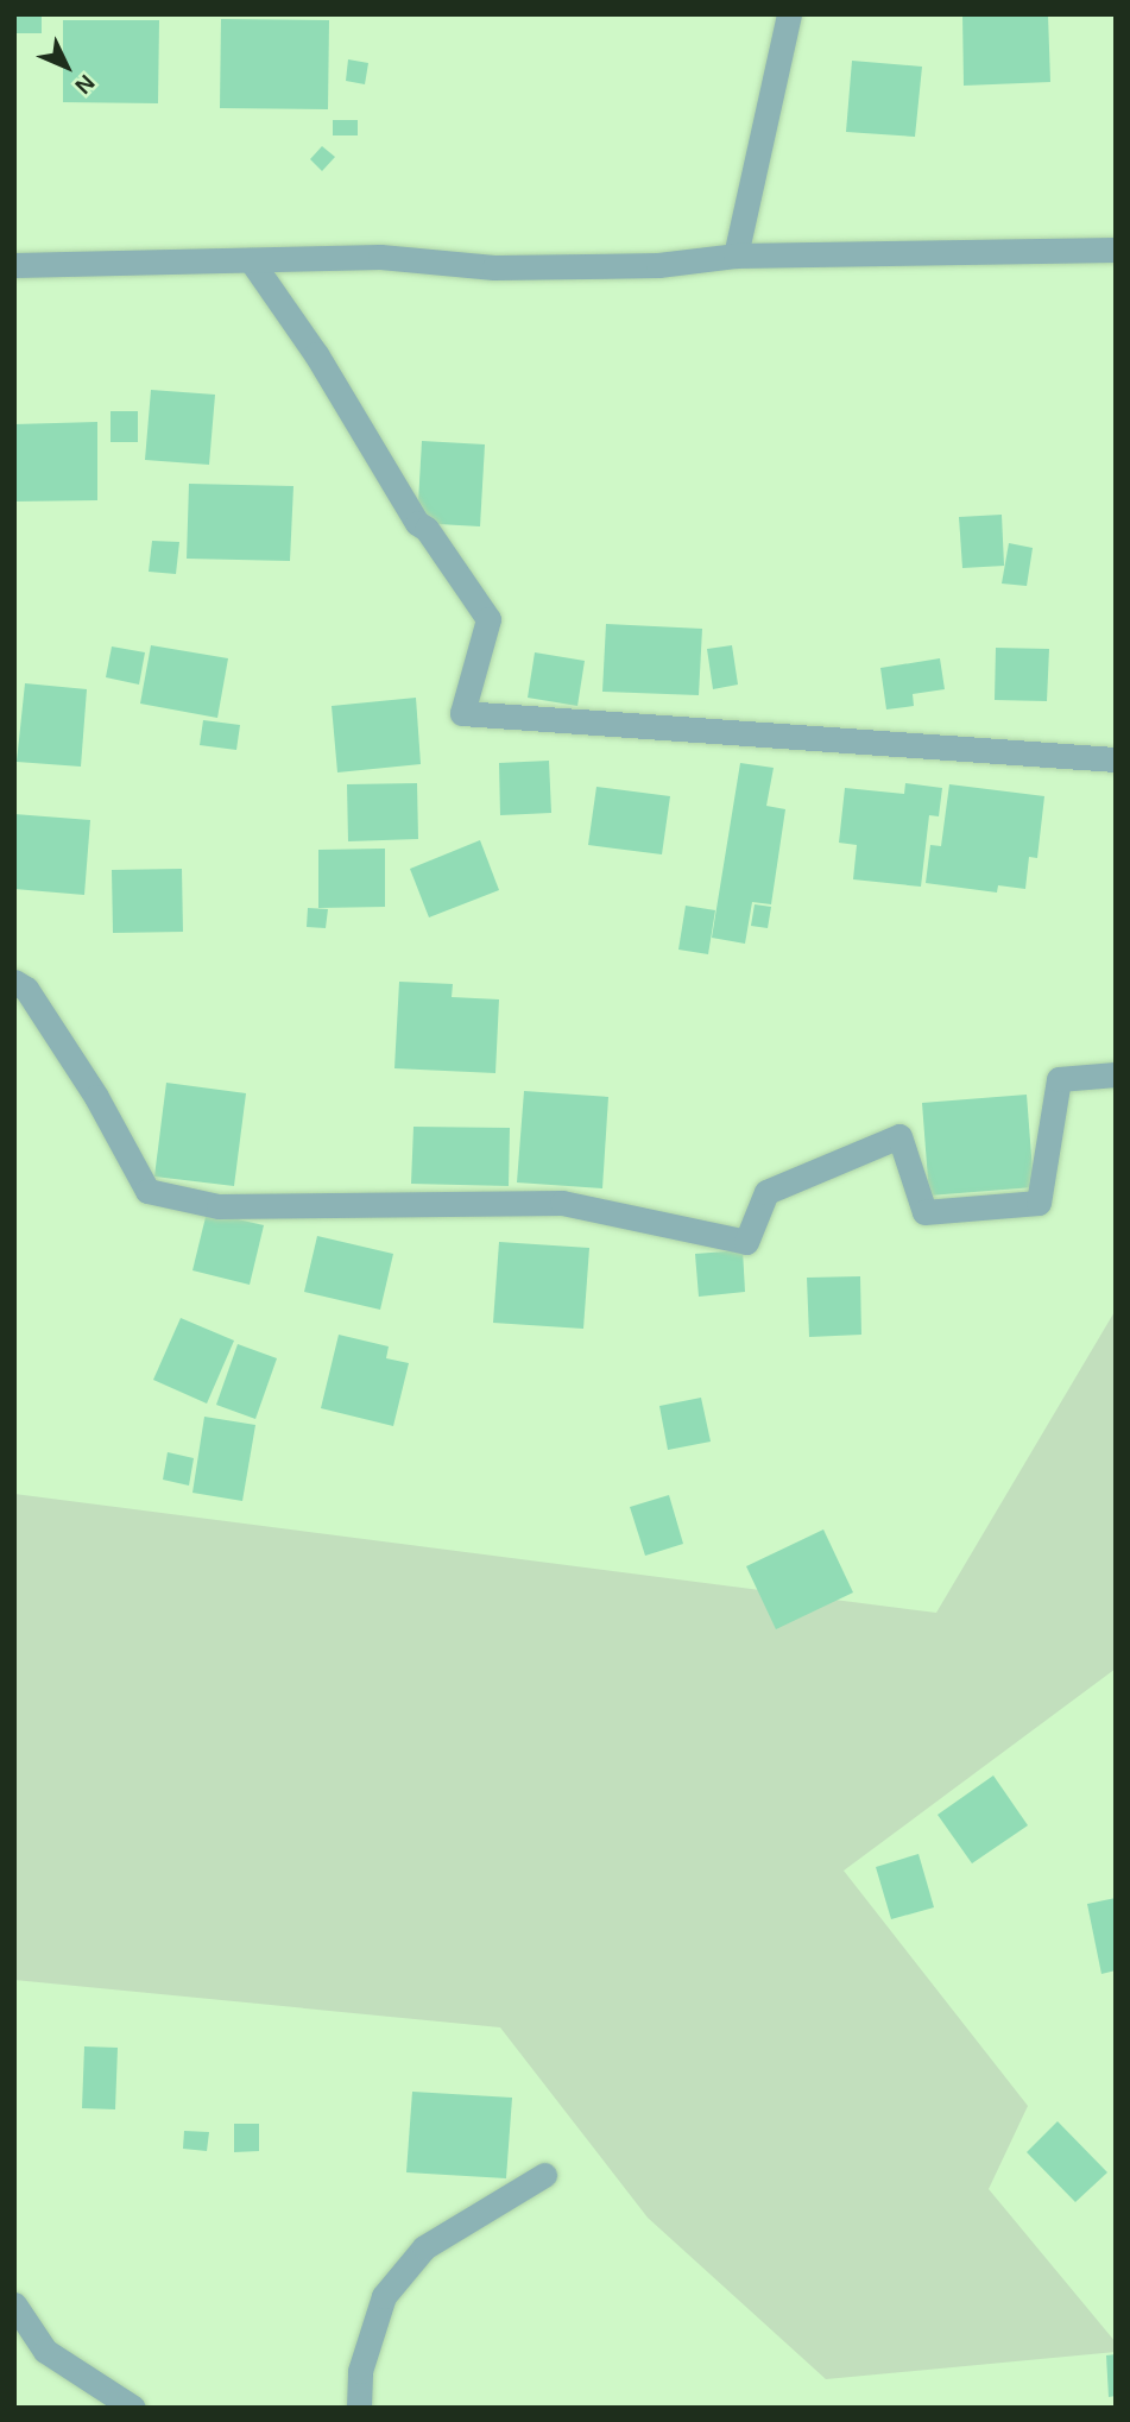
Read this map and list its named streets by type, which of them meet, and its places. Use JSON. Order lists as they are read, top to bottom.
{
  "north": "bottom right"
}
